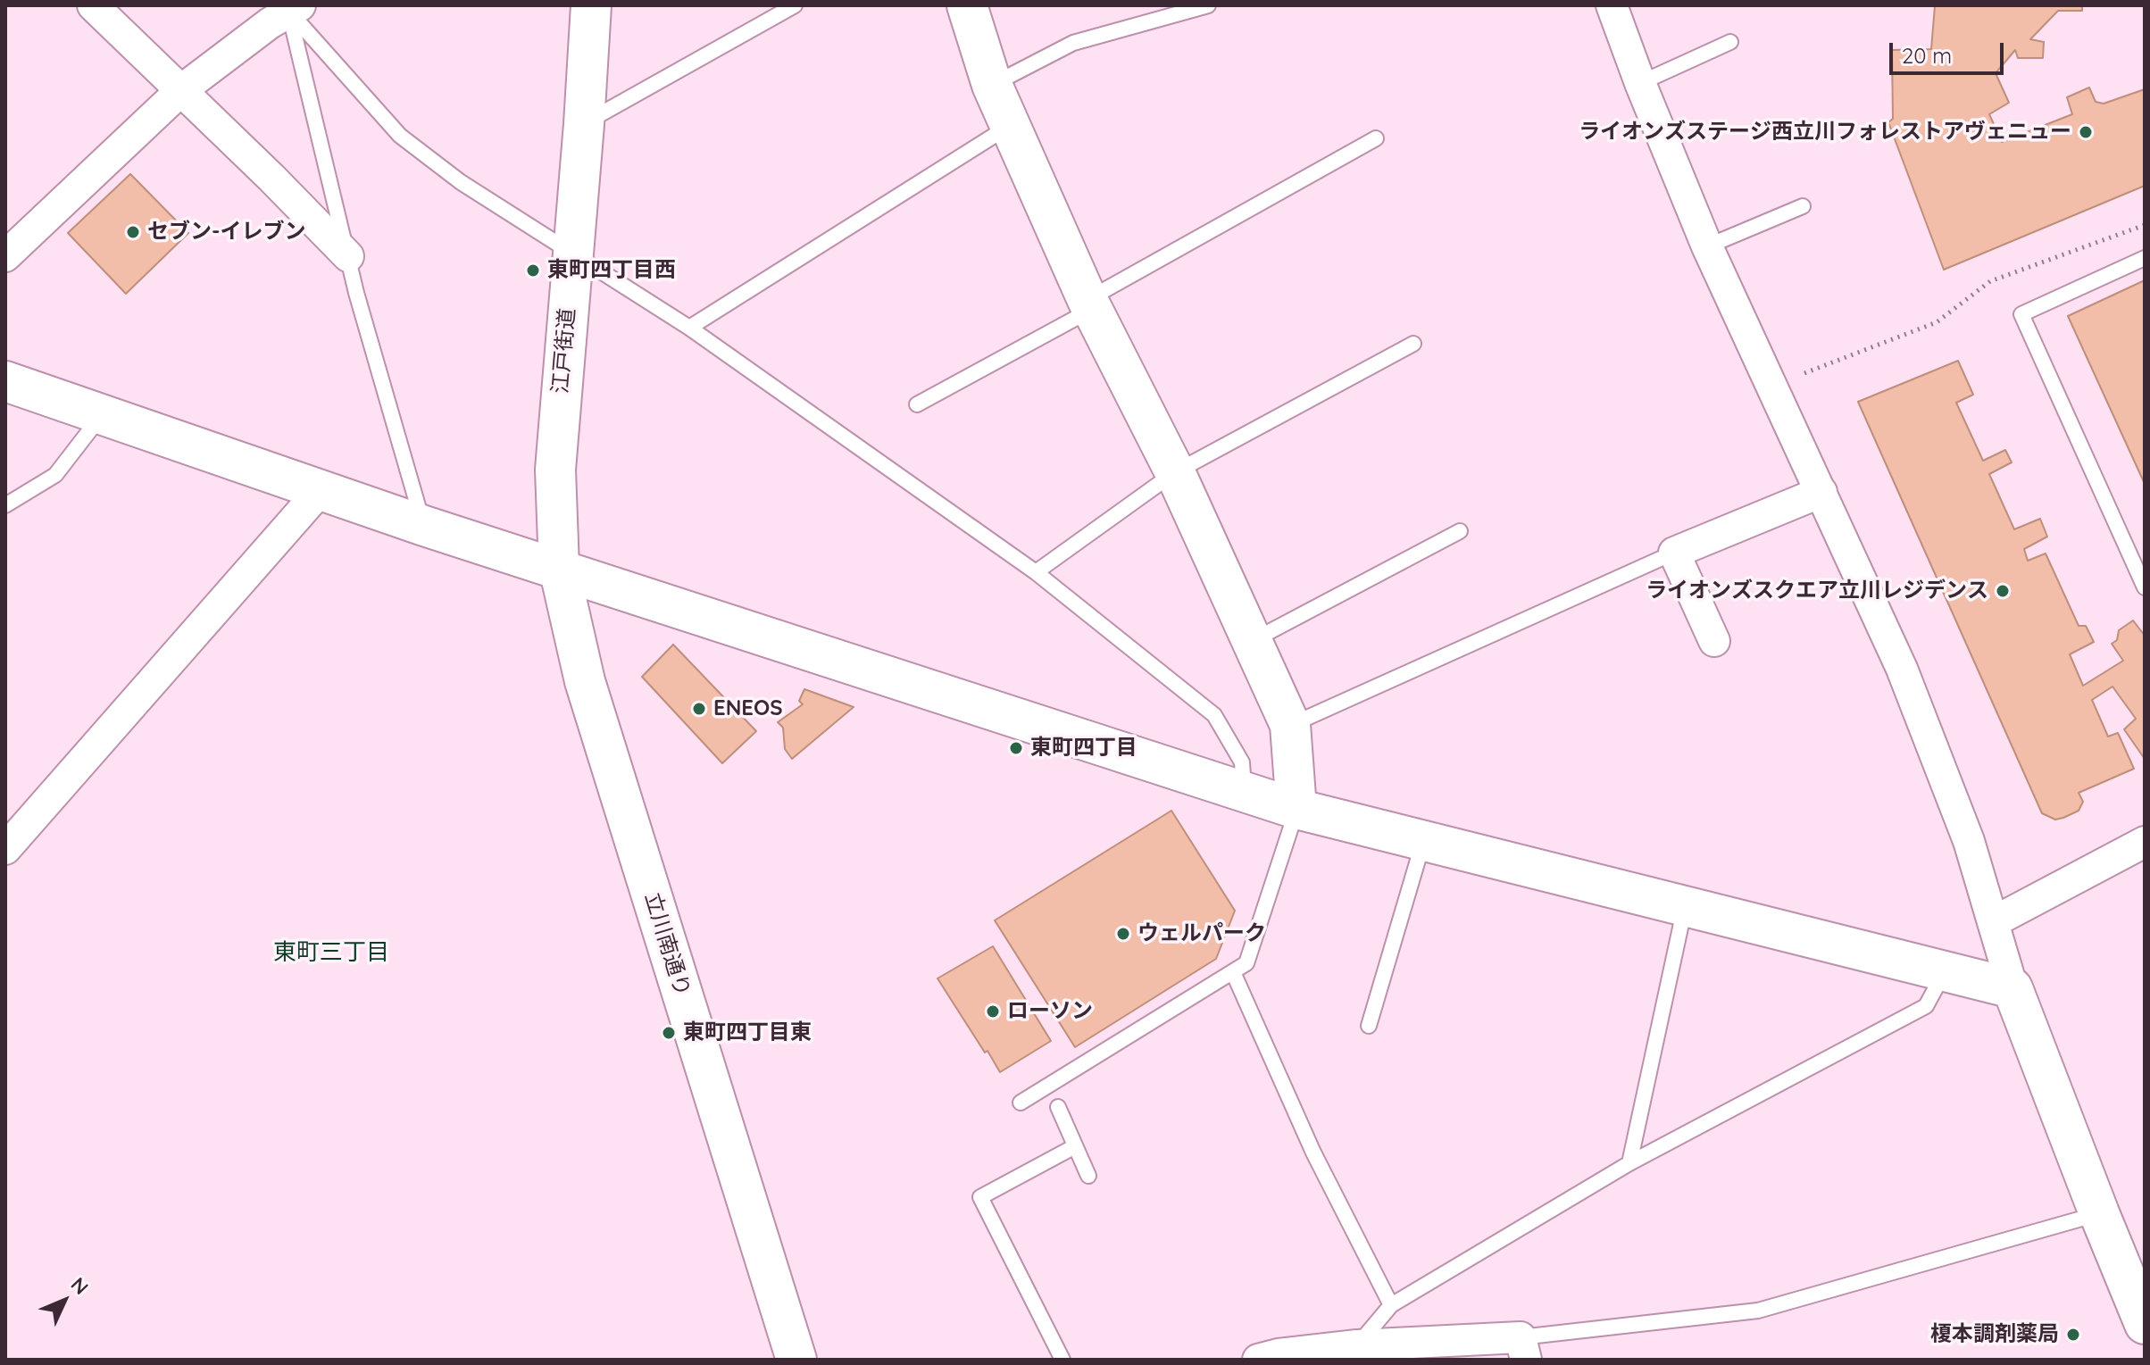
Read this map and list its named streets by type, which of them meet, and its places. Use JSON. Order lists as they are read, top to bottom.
{
  "streets": {
    "main road": ["江戸街道", "立川南通り"]
  },
  "crossings": [
    ["江戸街道", "立川南通り"]
  ],
  "districts": ["東町三丁目"],
  "places": [
    "ライオンズステージ西立川フォレストアヴェニュー",
    "セブン-イレブン",
    "東町四丁目西",
    "ライオンズスクエア立川レジデンス",
    "ENEOS",
    "東町四丁目",
    "ウェルパーク",
    "ローソン",
    "東町四丁目東",
    "榎本調剤薬局"
  ],
  "scale_bar": "20 m",
  "north": "top right"
}
